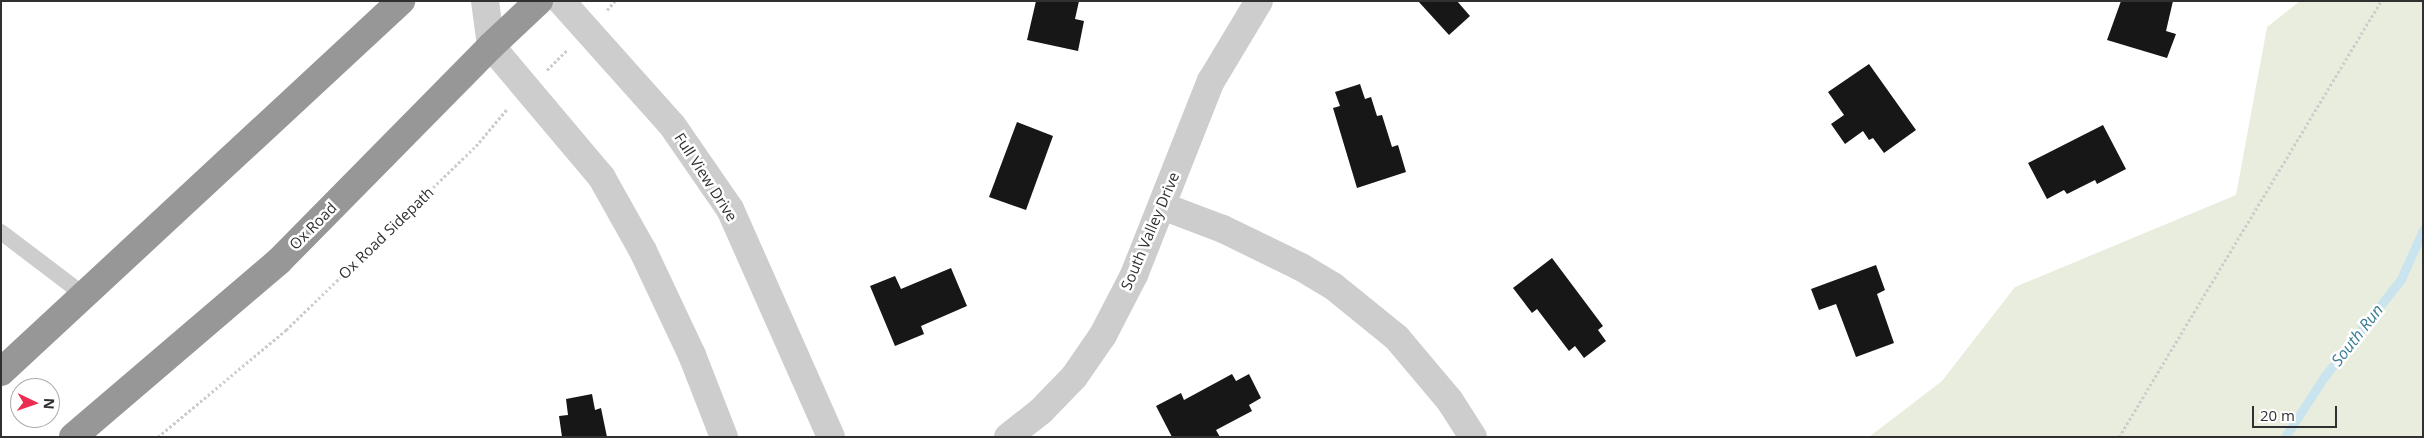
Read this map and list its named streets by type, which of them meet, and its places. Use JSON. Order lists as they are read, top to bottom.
{
  "streets": {
    "highway": ["Ox Road"],
    "street": ["Full View Drive", "South Valley Drive"],
    "path": ["Ox Road Sidepath"]
  },
  "crossings": [
    ["Full View Drive", "Ox Road Sidepath"]
  ],
  "water": ["South Run"],
  "scale_bar": "20 m",
  "north": "right"
}
